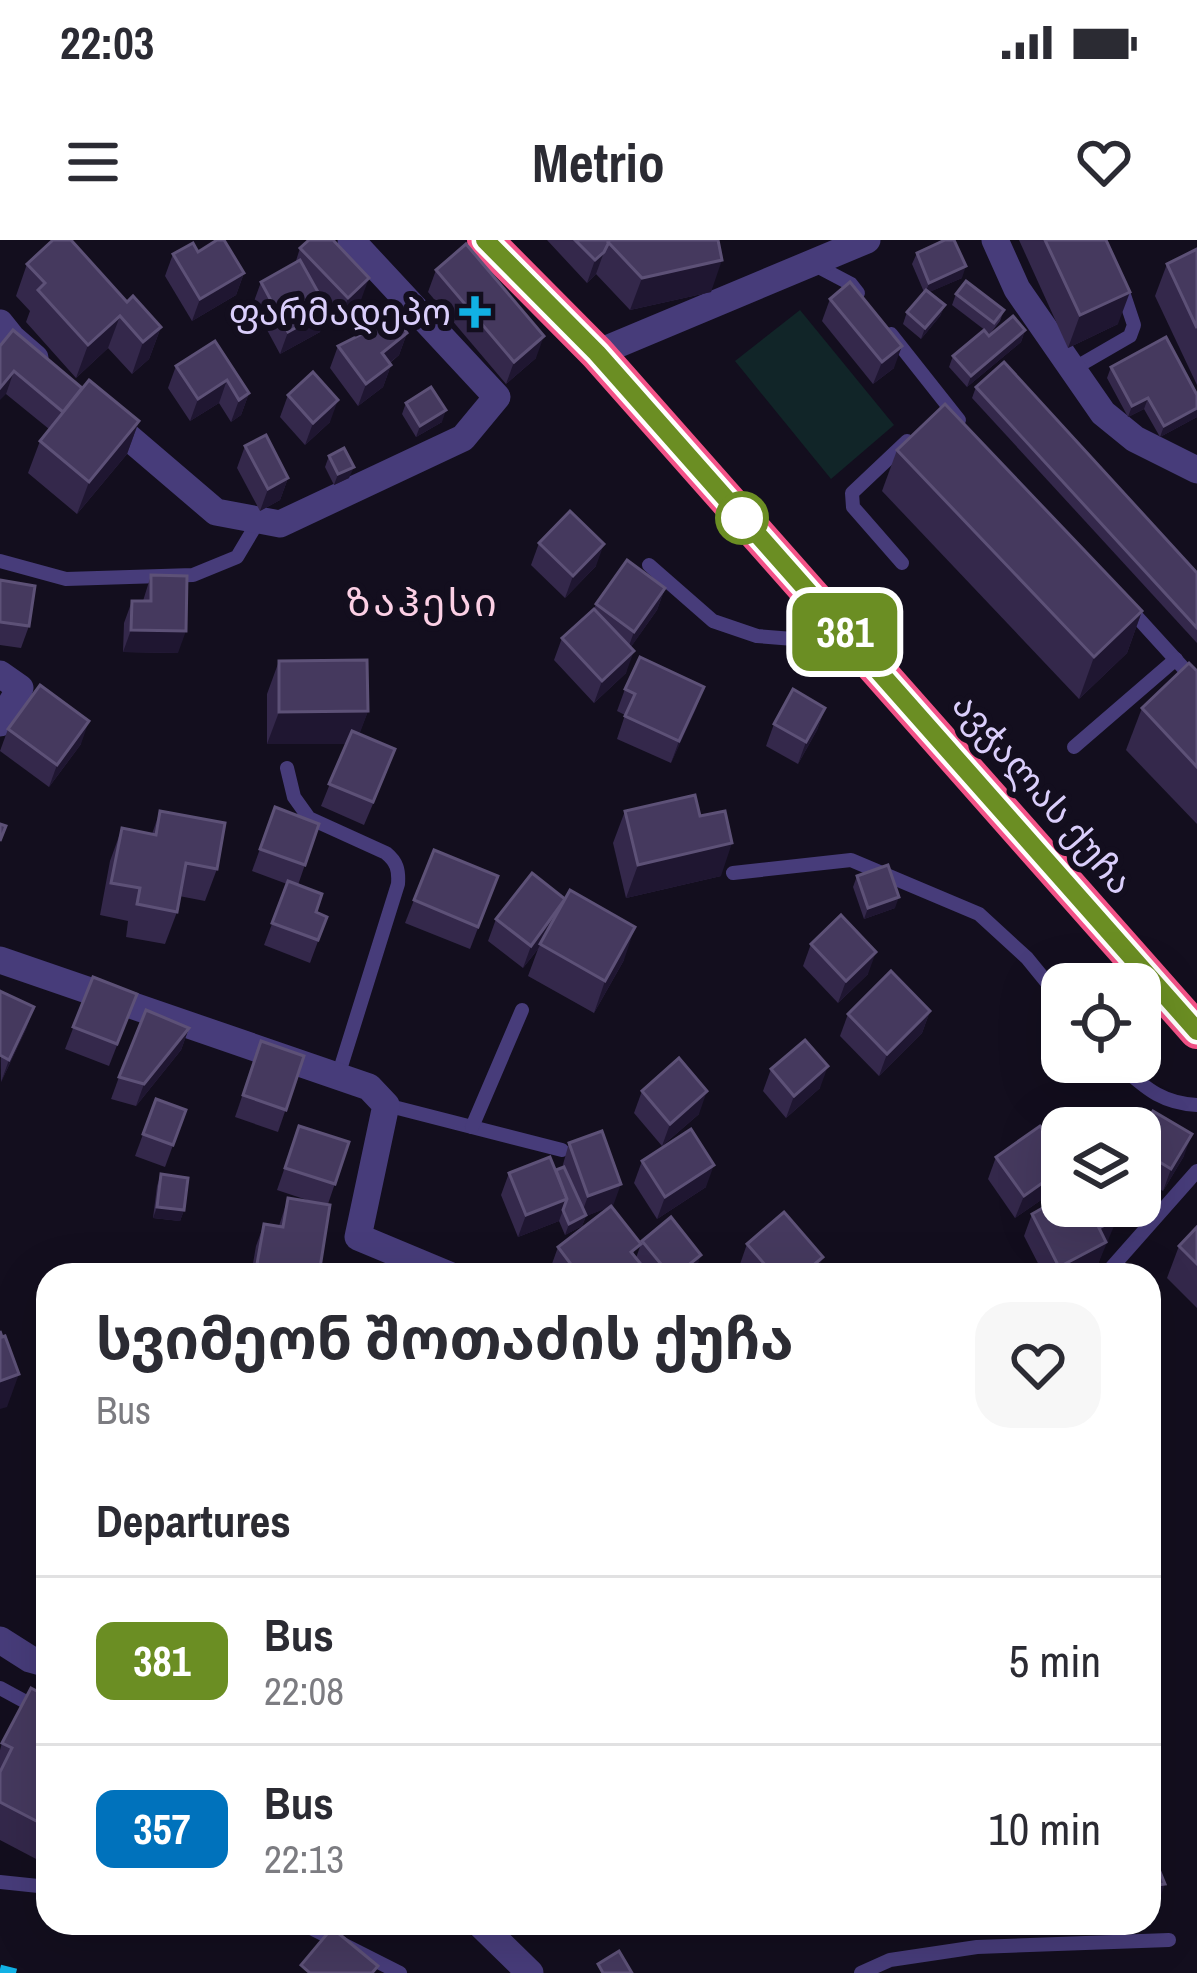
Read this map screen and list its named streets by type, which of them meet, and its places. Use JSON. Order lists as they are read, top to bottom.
{
  "streets": {
    "highway": ["ავჭალას ქუჩა"]
  },
  "districts": ["ზაჰესი"],
  "places": {
    "health": ["ფარმადეპო"]
  },
  "lines": ["bus line 381"],
  "page": {
    "status": "22:03",
    "header": "Metrio",
    "on_map": "381",
    "heading": [
      ["სვიმეონ შოთაძის ქუჩა", "Bus"],
      "Departures"
    ],
    "list": [
      {
        "mark": "381",
        "name": "Bus",
        "note": "22:08",
        "value": "5 min"
      },
      {
        "mark": "357",
        "name": "Bus",
        "note": "22:13",
        "value": "10 min"
      }
    ]
  }
}
